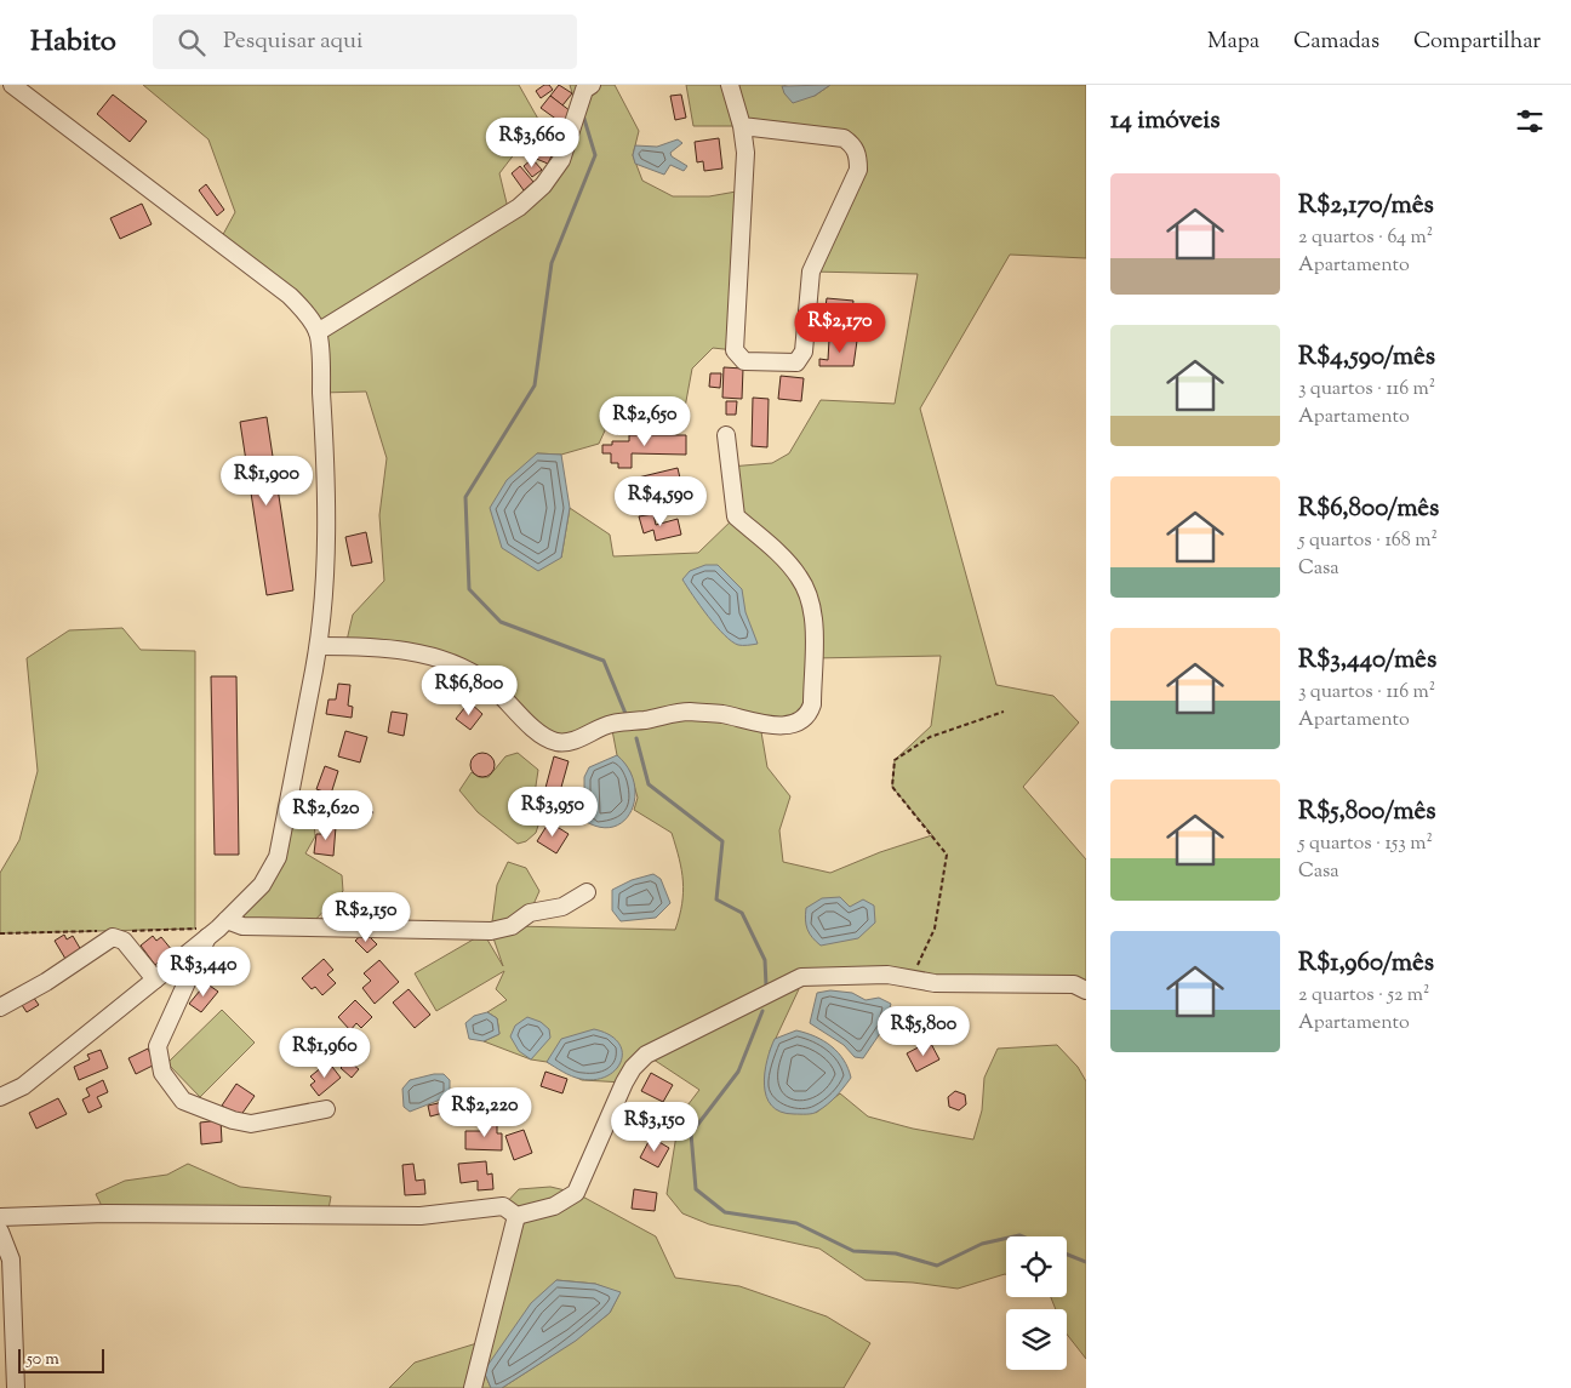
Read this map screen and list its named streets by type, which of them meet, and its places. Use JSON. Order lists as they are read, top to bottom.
{
  "scale_bar": "50 m",
  "page": {
    "header": "Habito",
    "search": "Pesquisar aqui",
    "nav": ["Mapa", "Camadas", "Compartilhar"],
    "heading": "14 imóveis",
    "price": [
      "R$3,660",
      "R$2,170",
      "R$2,650",
      "R$1,900",
      "R$4,590",
      "R$6,800",
      "R$3,950",
      "R$2,620",
      "R$2,150",
      "R$3,440",
      "R$5,800",
      "R$1,960",
      "R$2,220",
      "R$3,150"
    ],
    "list": [
      {
        "name": "R$2,170/mês",
        "note": "2 quartos · 64 m² · Apartamento"
      },
      {
        "name": "R$4,590/mês",
        "note": "3 quartos · 116 m² · Apartamento"
      },
      {
        "name": "R$6,800/mês",
        "note": "5 quartos · 168 m² · Casa"
      },
      {
        "name": "R$3,440/mês",
        "note": "3 quartos · 116 m² · Apartamento"
      },
      {
        "name": "R$5,800/mês",
        "note": "5 quartos · 153 m² · Casa"
      },
      {
        "name": "R$1,960/mês",
        "note": "2 quartos · 52 m² · Apartamento"
      }
    ],
    "scale": "50 m"
  }
}
